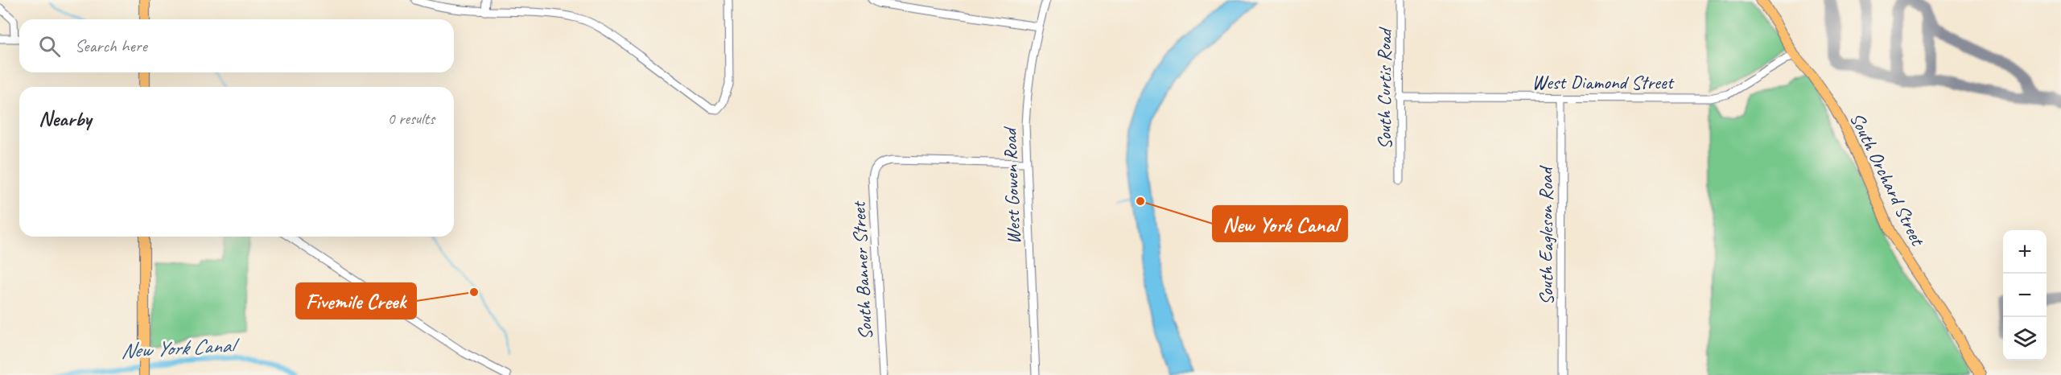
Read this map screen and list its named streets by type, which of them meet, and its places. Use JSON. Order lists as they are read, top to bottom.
{
  "streets": {
    "main road": ["South Orchard Street"],
    "street": [
      "West Diamond Street",
      "South Curtis Road",
      "West Gowen Road",
      "South Eagleson Road",
      "South Banner Street"
    ]
  },
  "crossings": [
    ["West Diamond Street", "South Curtis Road"],
    ["West Diamond Street", "South Orchard Street"],
    ["West Diamond Street", "South Eagleson Road"],
    ["West Gowen Road", "South Banner Street"]
  ],
  "water": ["New York Canal"],
  "places": ["New York Canal", "Fivemile Creek"],
  "page": {
    "search": "Search here",
    "heading": ["Nearby", "0 results"],
    "map_buttons": ["+", "−"]
  }
}
